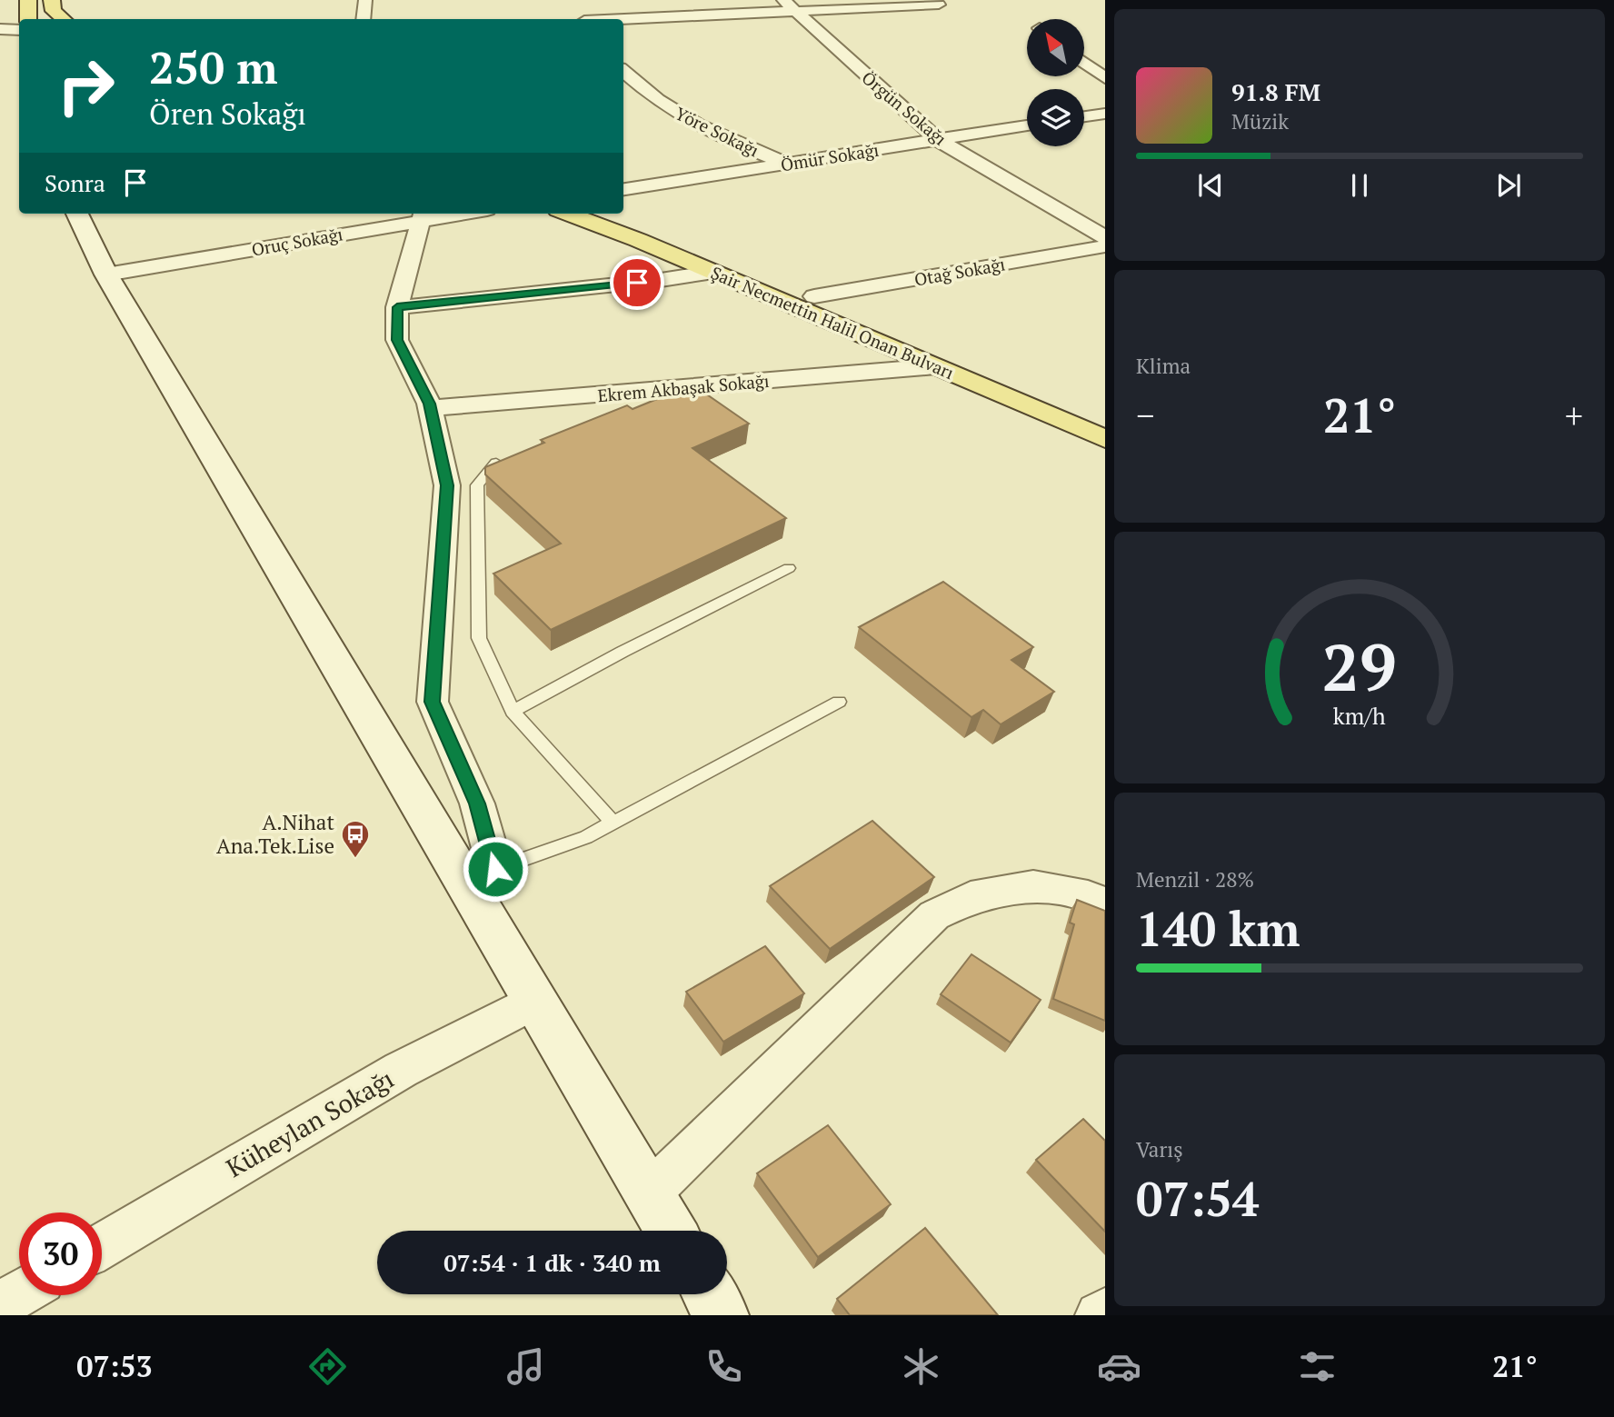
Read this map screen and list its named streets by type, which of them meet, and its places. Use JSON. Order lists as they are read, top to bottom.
{
  "streets": {
    "main road": ["Şair Necmettin Halil Onan Bulvarı"],
    "street": [
      "Örgün Sokağı",
      "Yöre Sokağı",
      "Ömür Sokağı",
      "Oruç Sokağı",
      "Otağ Sokağı",
      "Ekrem Akbaşak Sokağı",
      "Küheylan Sokağı"
    ]
  },
  "crossings": [
    ["Örgün Sokağı", "Ömür Sokağı"],
    ["Yöre Sokağı", "Ömür Sokağı"],
    ["Otağ Sokağı", "Şair Necmettin Halil Onan Bulvarı"],
    ["Şair Necmettin Halil Onan Bulvarı", "Ekrem Akbaşak Sokağı"]
  ],
  "places": {
    "bus stop": ["A.Nihat Ana.Tek.Lise"]
  },
  "north": "top left",
  "page": {
    "turn": ["250 m", "Ören Sokağı"],
    "song": ["91.8 FM", "Müzik"],
    "then": "Sonra",
    "tile": [
      "Klima",
      ["Menzil · 28%", "140 km"],
      ["Varış", "07:54"]
    ],
    "heat": ["−", "21°", "+"],
    "limit": "30",
    "trip": "07:54 · 1 dk · 340 m",
    "tabs": ["07:53", "21°"],
    "gauge": ["29", "km/h"]
  }
}
